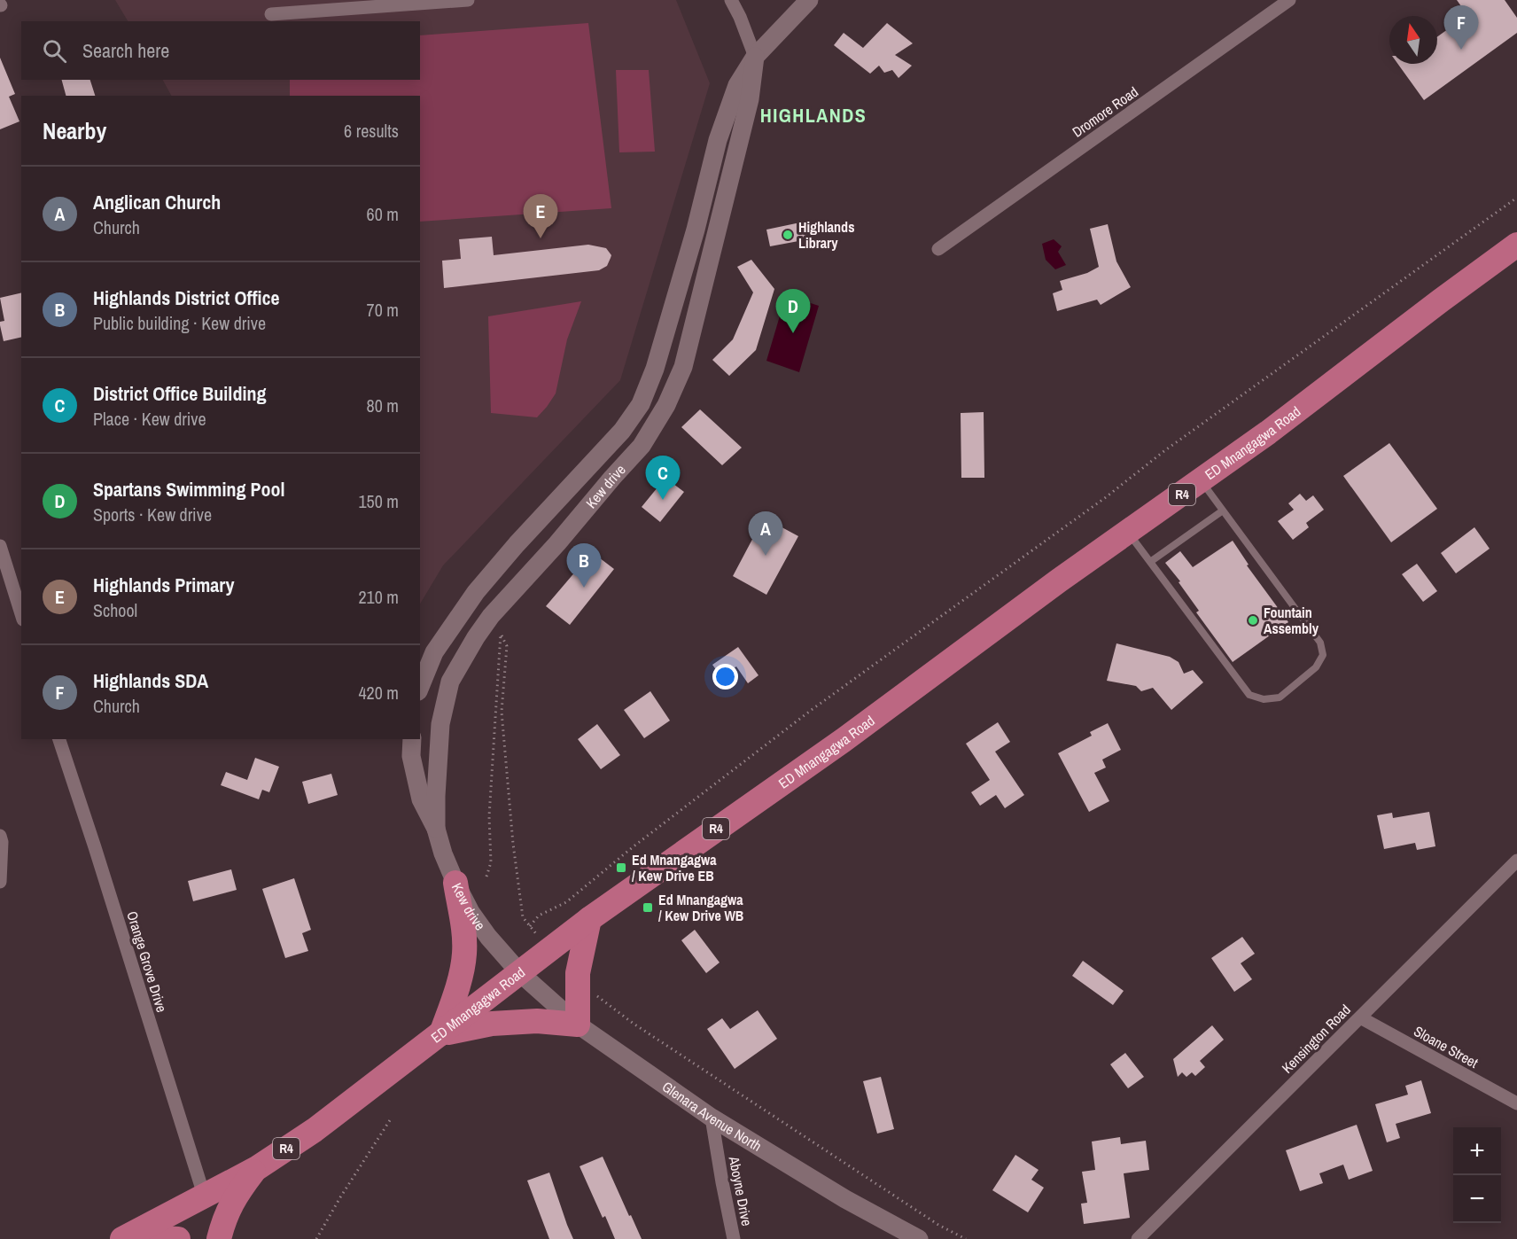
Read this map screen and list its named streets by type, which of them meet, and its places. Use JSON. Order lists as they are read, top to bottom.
{
  "streets": {
    "highway": ["ED Mnangagwa Road", "R4"],
    "street": [
      "Dromore Road",
      "Kew drive",
      "Orange Grove Drive",
      "Kensington Road",
      "Sloane Street",
      "Glenara Avenue North",
      "Aboyne Drive"
    ]
  },
  "crossings": [
    ["ED Mnangagwa Road", "Kew drive"],
    ["ED Mnangagwa Road", "Orange Grove Drive"],
    ["ED Mnangagwa Road", "Glenara Avenue North"],
    ["Kew drive", "Glenara Avenue North"],
    ["Kensington Road", "Sloane Street"],
    ["Glenara Avenue North", "Aboyne Drive"]
  ],
  "districts": ["HIGHLANDS"],
  "places": {
    "other": ["Highlands Library", "Fountain Assembly"],
    "transit": ["Ed Mnangagwa / Kew Drive EB", "Ed Mnangagwa / Kew Drive WB"]
  },
  "north": "top",
  "page": {
    "pins": [
      "F",
      "E",
      "D",
      "C",
      "A",
      "B"
    ],
    "search": "Search here",
    "heading": ["Nearby", "6 results"],
    "list": [
      {
        "mark": "A",
        "name": "Anglican Church",
        "note": "Church",
        "value": "60 m"
      },
      {
        "mark": "B",
        "name": "Highlands District Office",
        "note": "Public building · Kew drive",
        "value": "70 m"
      },
      {
        "mark": "C",
        "name": "District Office Building",
        "note": "Place · Kew drive",
        "value": "80 m"
      },
      {
        "mark": "D",
        "name": "Spartans Swimming Pool",
        "note": "Sports · Kew drive",
        "value": "150 m"
      },
      {
        "mark": "E",
        "name": "Highlands Primary",
        "note": "School",
        "value": "210 m"
      },
      {
        "mark": "F",
        "name": "Highlands SDA",
        "note": "Church",
        "value": "420 m"
      }
    ],
    "map_buttons": ["+", "−"]
  }
}
